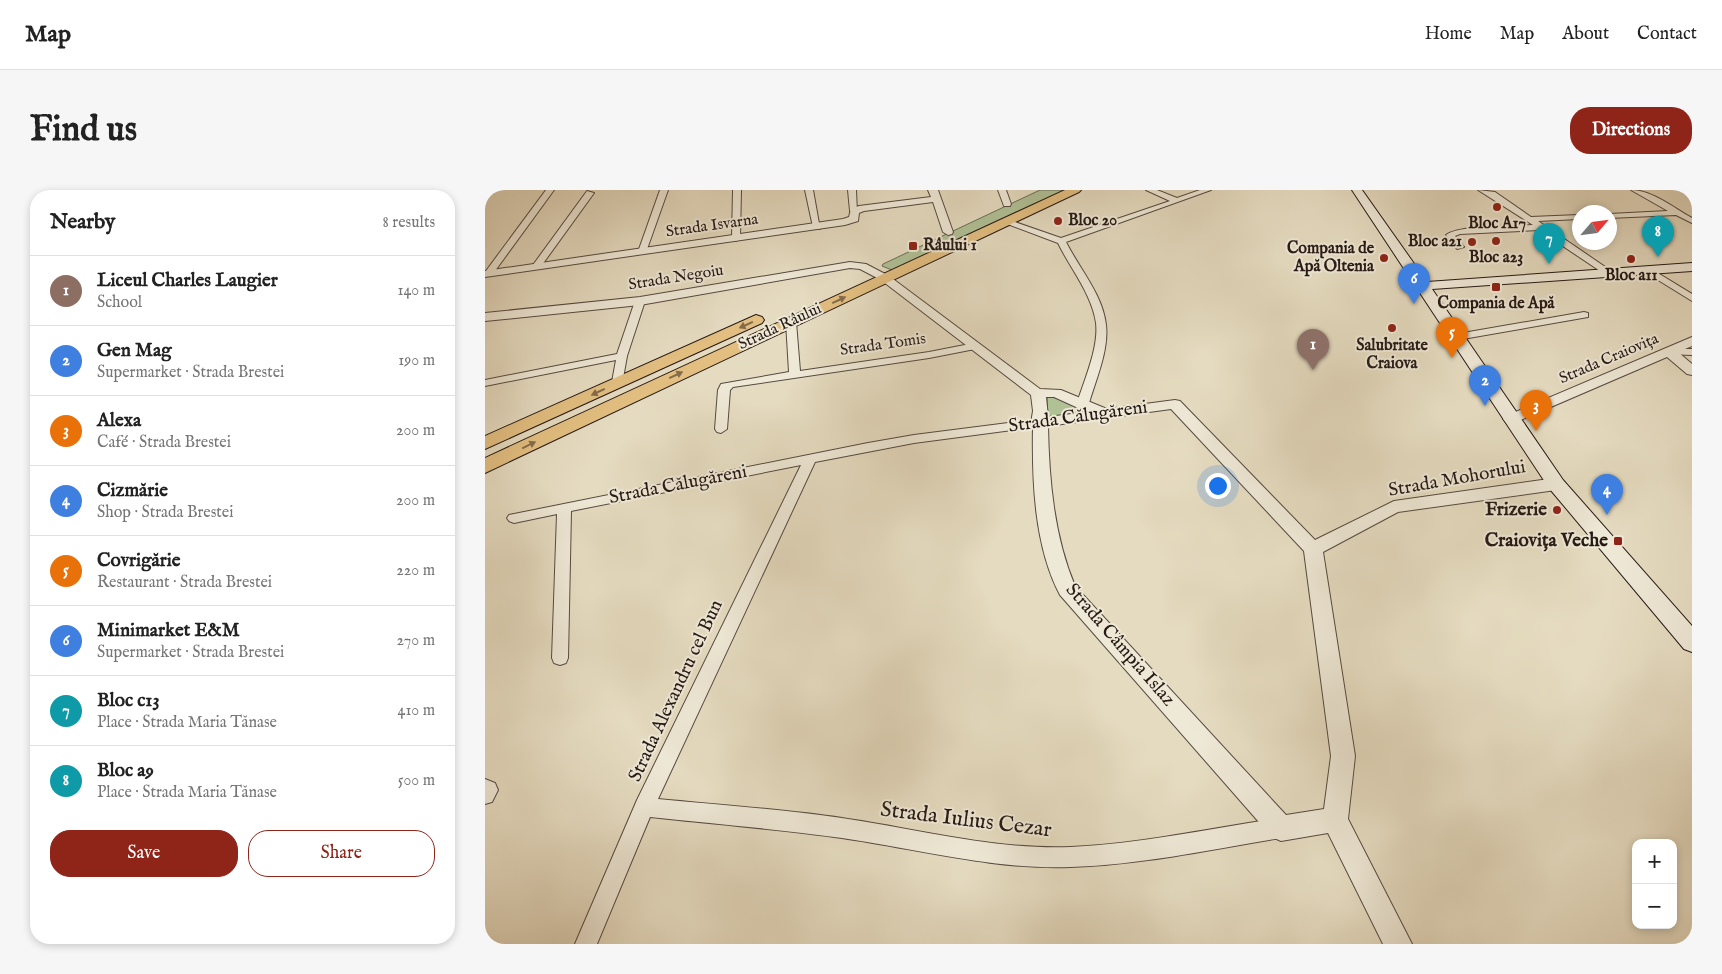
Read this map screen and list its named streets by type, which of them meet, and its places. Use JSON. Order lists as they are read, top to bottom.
{
  "streets": {
    "main road": ["Strada Râului"],
    "street": [
      "Strada Isvarna",
      "Strada Negoiu",
      "Strada Tomis",
      "Strada Craiovița",
      "Strada Călugăreni",
      "Strada Mohorului",
      "Strada Câmpia Islaz",
      "Strada Alexandru cel Bun",
      "Strada Iulius Cezar"
    ]
  },
  "crossings": [
    ["Strada Negoiu", "Strada Râului"],
    ["Strada Călugăreni", "Strada Mohorului"],
    ["Strada Călugăreni", "Strada Câmpia Islaz"],
    ["Strada Călugăreni", "Strada Alexandru cel Bun"],
    ["Strada Câmpia Islaz", "Strada Iulius Cezar"],
    ["Strada Alexandru cel Bun", "Strada Iulius Cezar"]
  ],
  "places": {
    "other": [
      "Bloc A17",
      "Bloc 20",
      "Bloc a23",
      "Bloc a21",
      "Compania de Apă Oltenia",
      "Bloc a11",
      "Salubritate Craiova",
      "Frizerie"
    ],
    "transit": ["Râului 1", "Compania de Apă", "Craiovița Veche"]
  },
  "north": "top right",
  "page": {
    "header": "Map",
    "nav": [
      "Home",
      "Map",
      "About",
      "Contact"
    ],
    "buttons": [
      "Directions",
      ["Save", "Share"]
    ],
    "title": "Find us",
    "heading": ["Nearby", "8 results"],
    "pins": [
      "8",
      "7",
      "6",
      "5",
      "1",
      "2",
      "3",
      "4"
    ],
    "list": [
      {
        "mark": "1",
        "name": "Liceul Charles Laugier",
        "note": "School",
        "value": "140 m"
      },
      {
        "mark": "2",
        "name": "Gen Mag",
        "note": "Supermarket · Strada Brestei",
        "value": "190 m"
      },
      {
        "mark": "3",
        "name": "Alexa",
        "note": "Café · Strada Brestei",
        "value": "200 m"
      },
      {
        "mark": "4",
        "name": "Cizmărie",
        "note": "Shop · Strada Brestei",
        "value": "200 m"
      },
      {
        "mark": "5",
        "name": "Covrigărie",
        "note": "Restaurant · Strada Brestei",
        "value": "220 m"
      },
      {
        "mark": "6",
        "name": "Minimarket E&M",
        "note": "Supermarket · Strada Brestei",
        "value": "270 m"
      },
      {
        "mark": "7",
        "name": "Bloc c13",
        "note": "Place · Strada Maria Tănase",
        "value": "410 m"
      },
      {
        "mark": "8",
        "name": "Bloc a9",
        "note": "Place · Strada Maria Tănase",
        "value": "500 m"
      }
    ],
    "map_buttons": ["+", "−"]
  }
}
